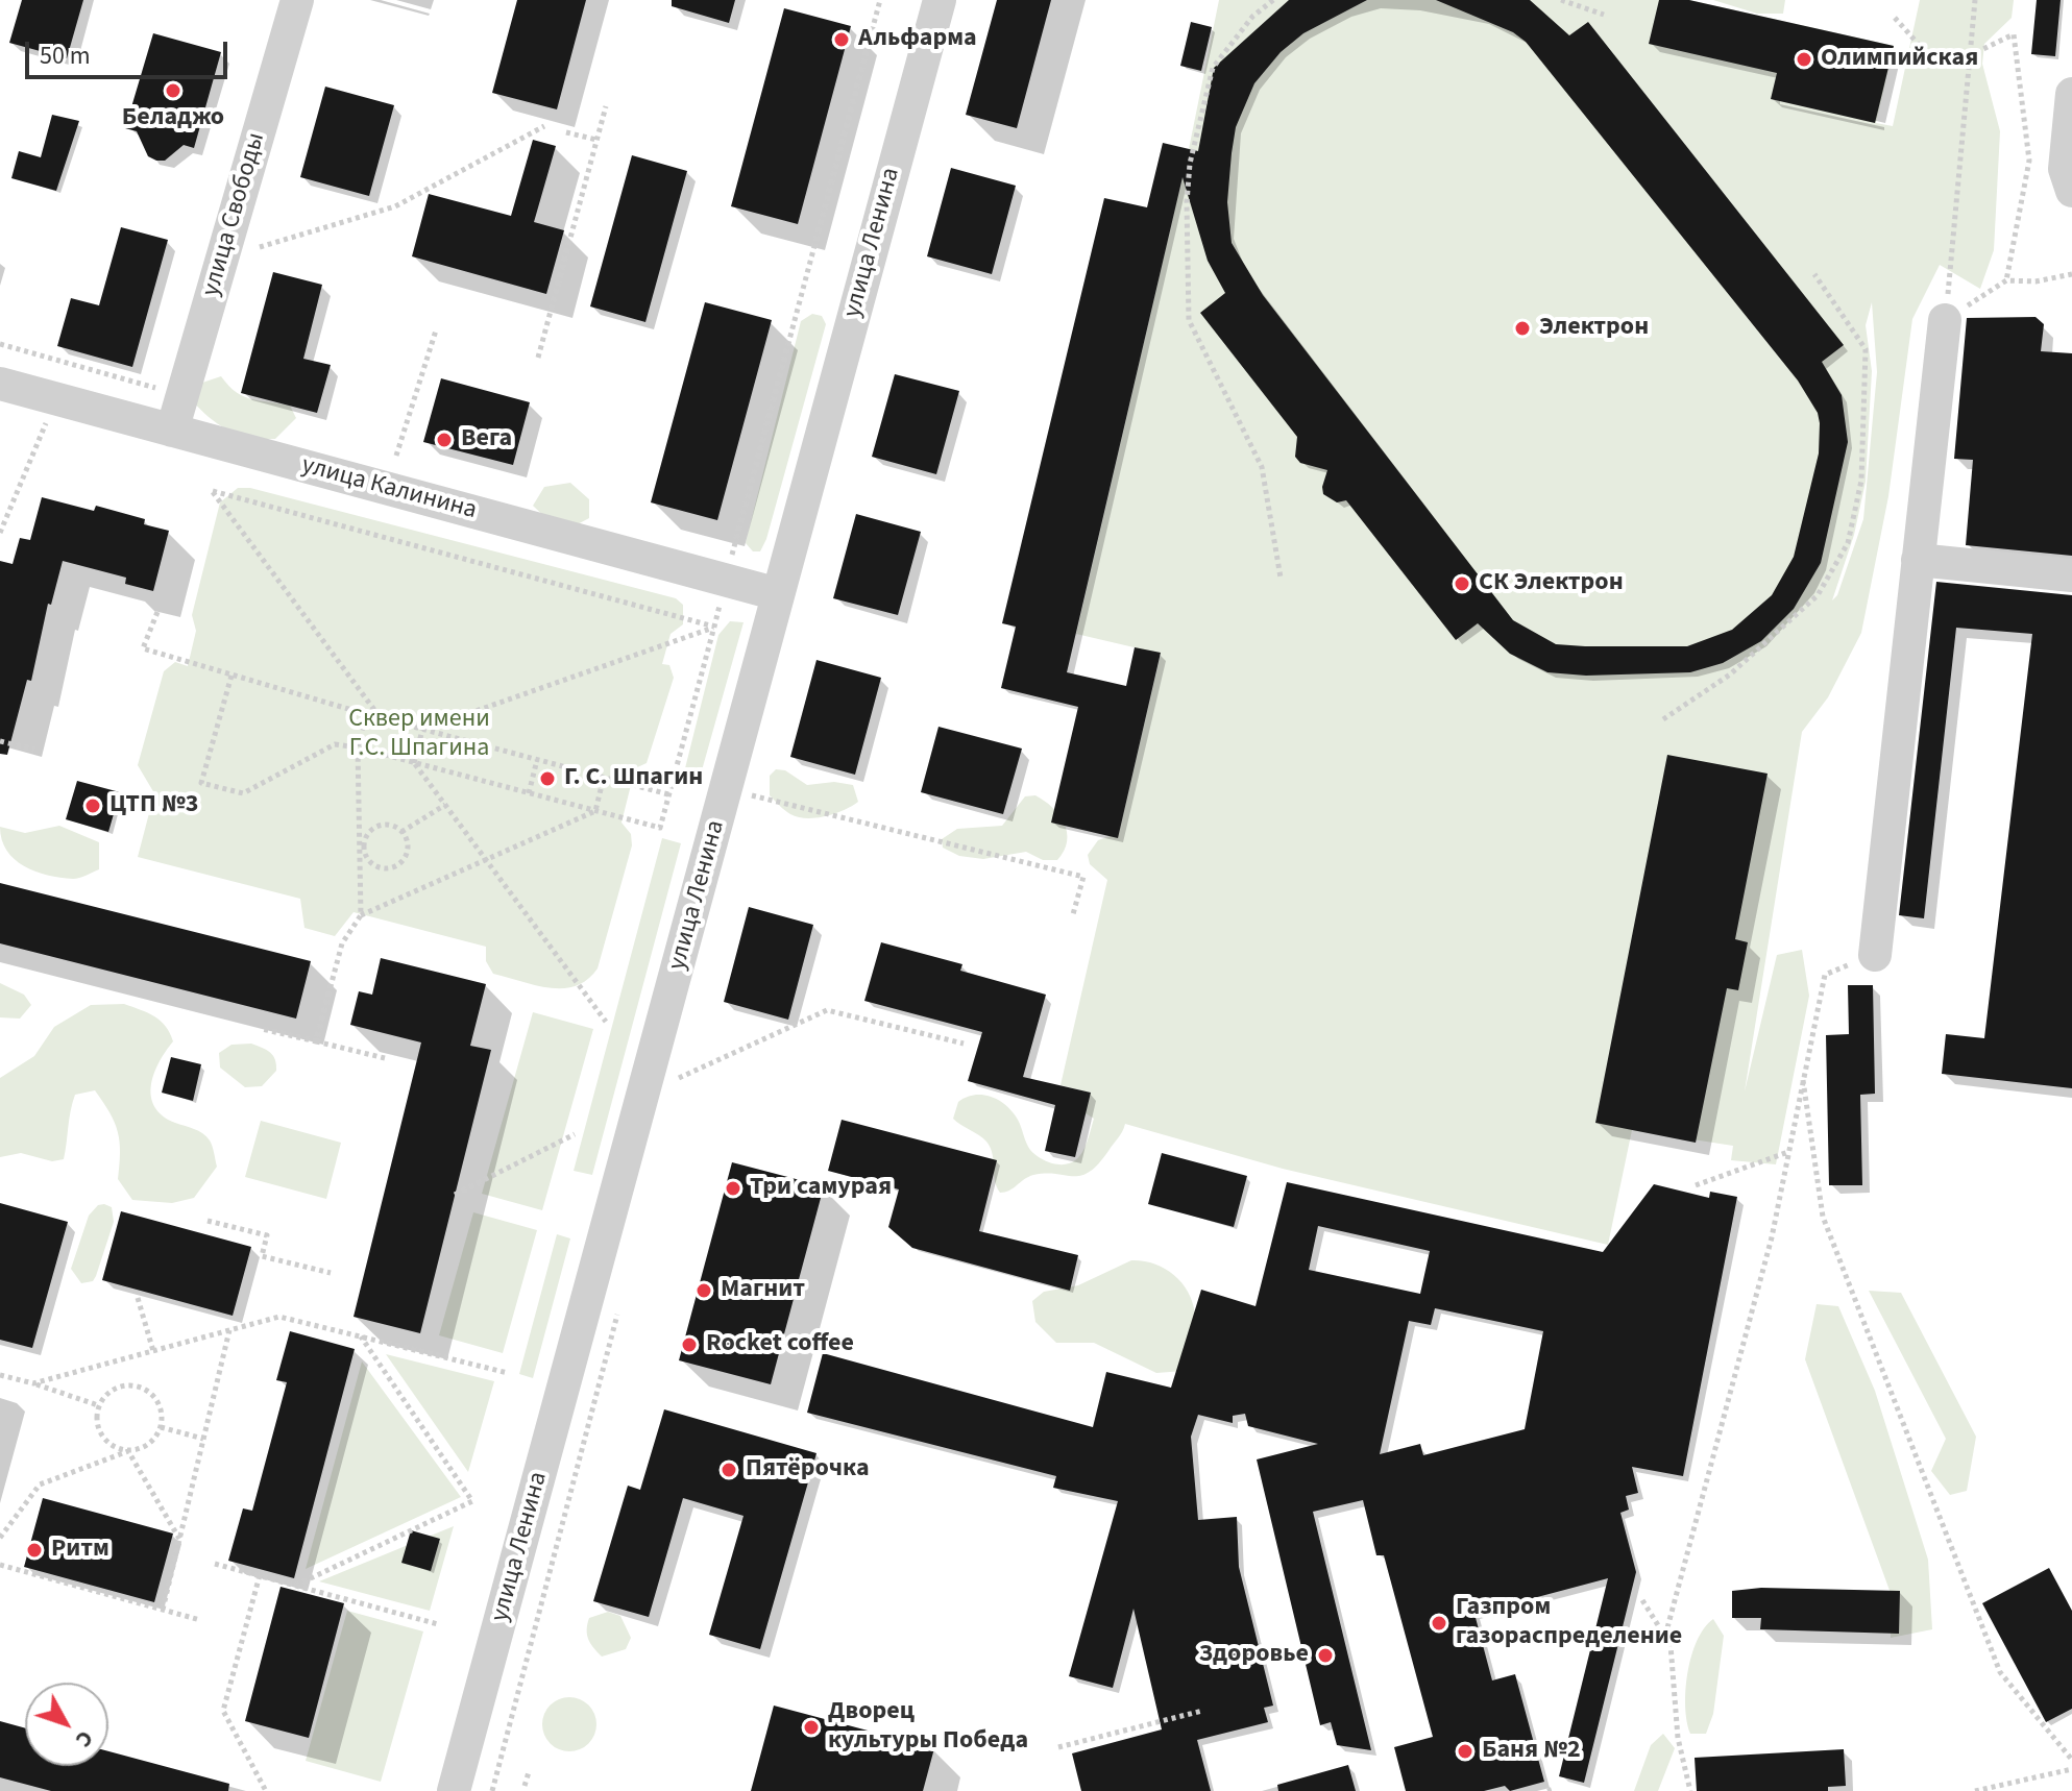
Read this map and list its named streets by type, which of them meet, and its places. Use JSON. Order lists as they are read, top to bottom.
{
  "streets": {
    "street": ["улица Свободы", "улица Ленина", "улица Калинина"]
  },
  "crossings": [
    ["улица Свободы", "улица Калинина"],
    ["улица Ленина", "улица Калинина"]
  ],
  "parks": ["Сквер имени Г.С. Шпагина"],
  "places": [
    "Альфарма",
    "Олимпийская",
    "Беладжо",
    "Электрон",
    "Вега",
    "СК Электрон",
    "Г. С. Шпагин",
    "ЦТП №3",
    "Три самурая",
    "Магнит",
    "Rocket coffee",
    "Пятёрочка",
    "Ритм",
    "Газпром газораспределение",
    "Здоровье",
    "Дворец культуры Победа",
    "Баня №2"
  ],
  "scale_bar": "50 m",
  "north": "bottom right"
}
